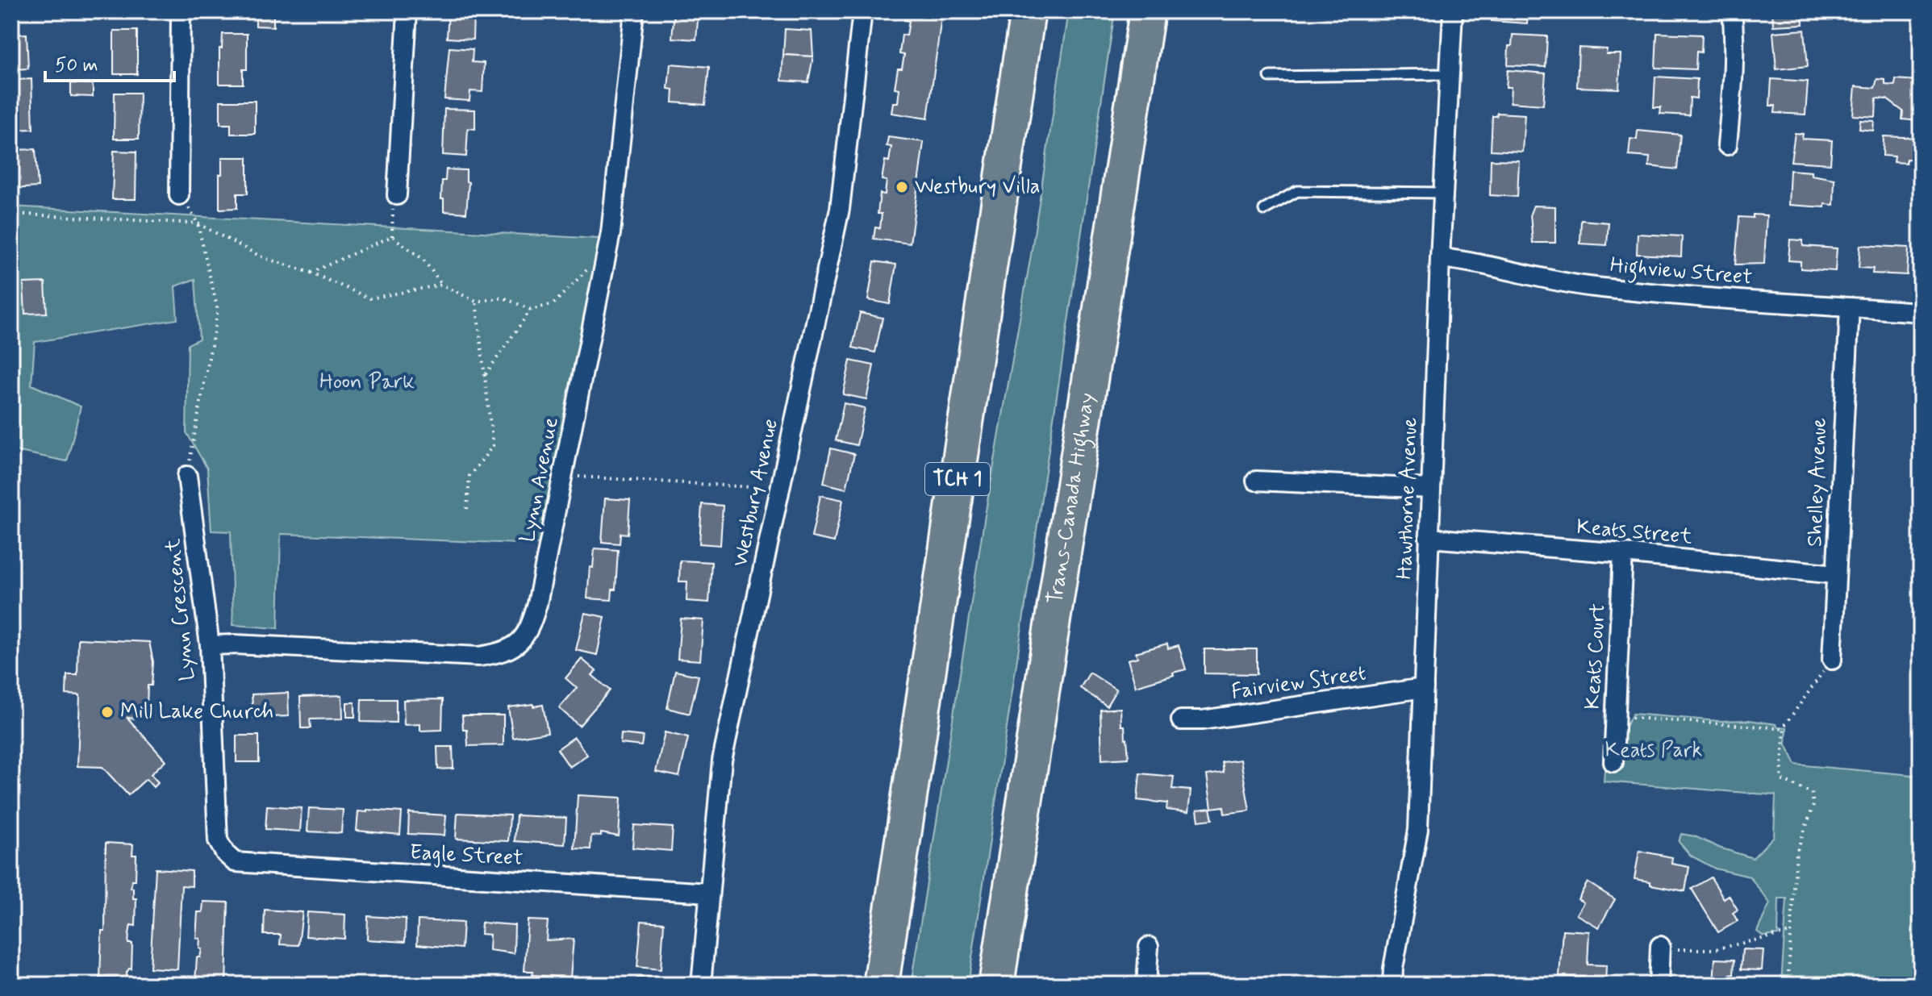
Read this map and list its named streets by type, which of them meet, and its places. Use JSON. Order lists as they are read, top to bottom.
{
  "streets": {
    "highway": ["TCH 1", "Trans-Canada Highway"],
    "street": [
      "Highview Street",
      "Lynn Avenue",
      "Shelley Avenue",
      "Westbury Avenue",
      "Hawthorne Avenue",
      "Keats Street",
      "Lynn Crescent",
      "Keats Court",
      "Fairview Street",
      "Eagle Street"
    ]
  },
  "crossings": [
    ["Highview Street", "Shelley Avenue"],
    ["Highview Street", "Hawthorne Avenue"],
    ["Lynn Avenue", "Lynn Crescent"],
    ["Shelley Avenue", "Keats Street"],
    ["Westbury Avenue", "Eagle Street"],
    ["Hawthorne Avenue", "Keats Street"],
    ["Hawthorne Avenue", "Fairview Street"],
    ["Keats Street", "Keats Court"],
    ["Lynn Crescent", "Eagle Street"]
  ],
  "parks": ["Hoon Park", "Keats Park"],
  "places": ["Westbury Villa", "Mill Lake Church"],
  "scale_bar": "50 m"
}
